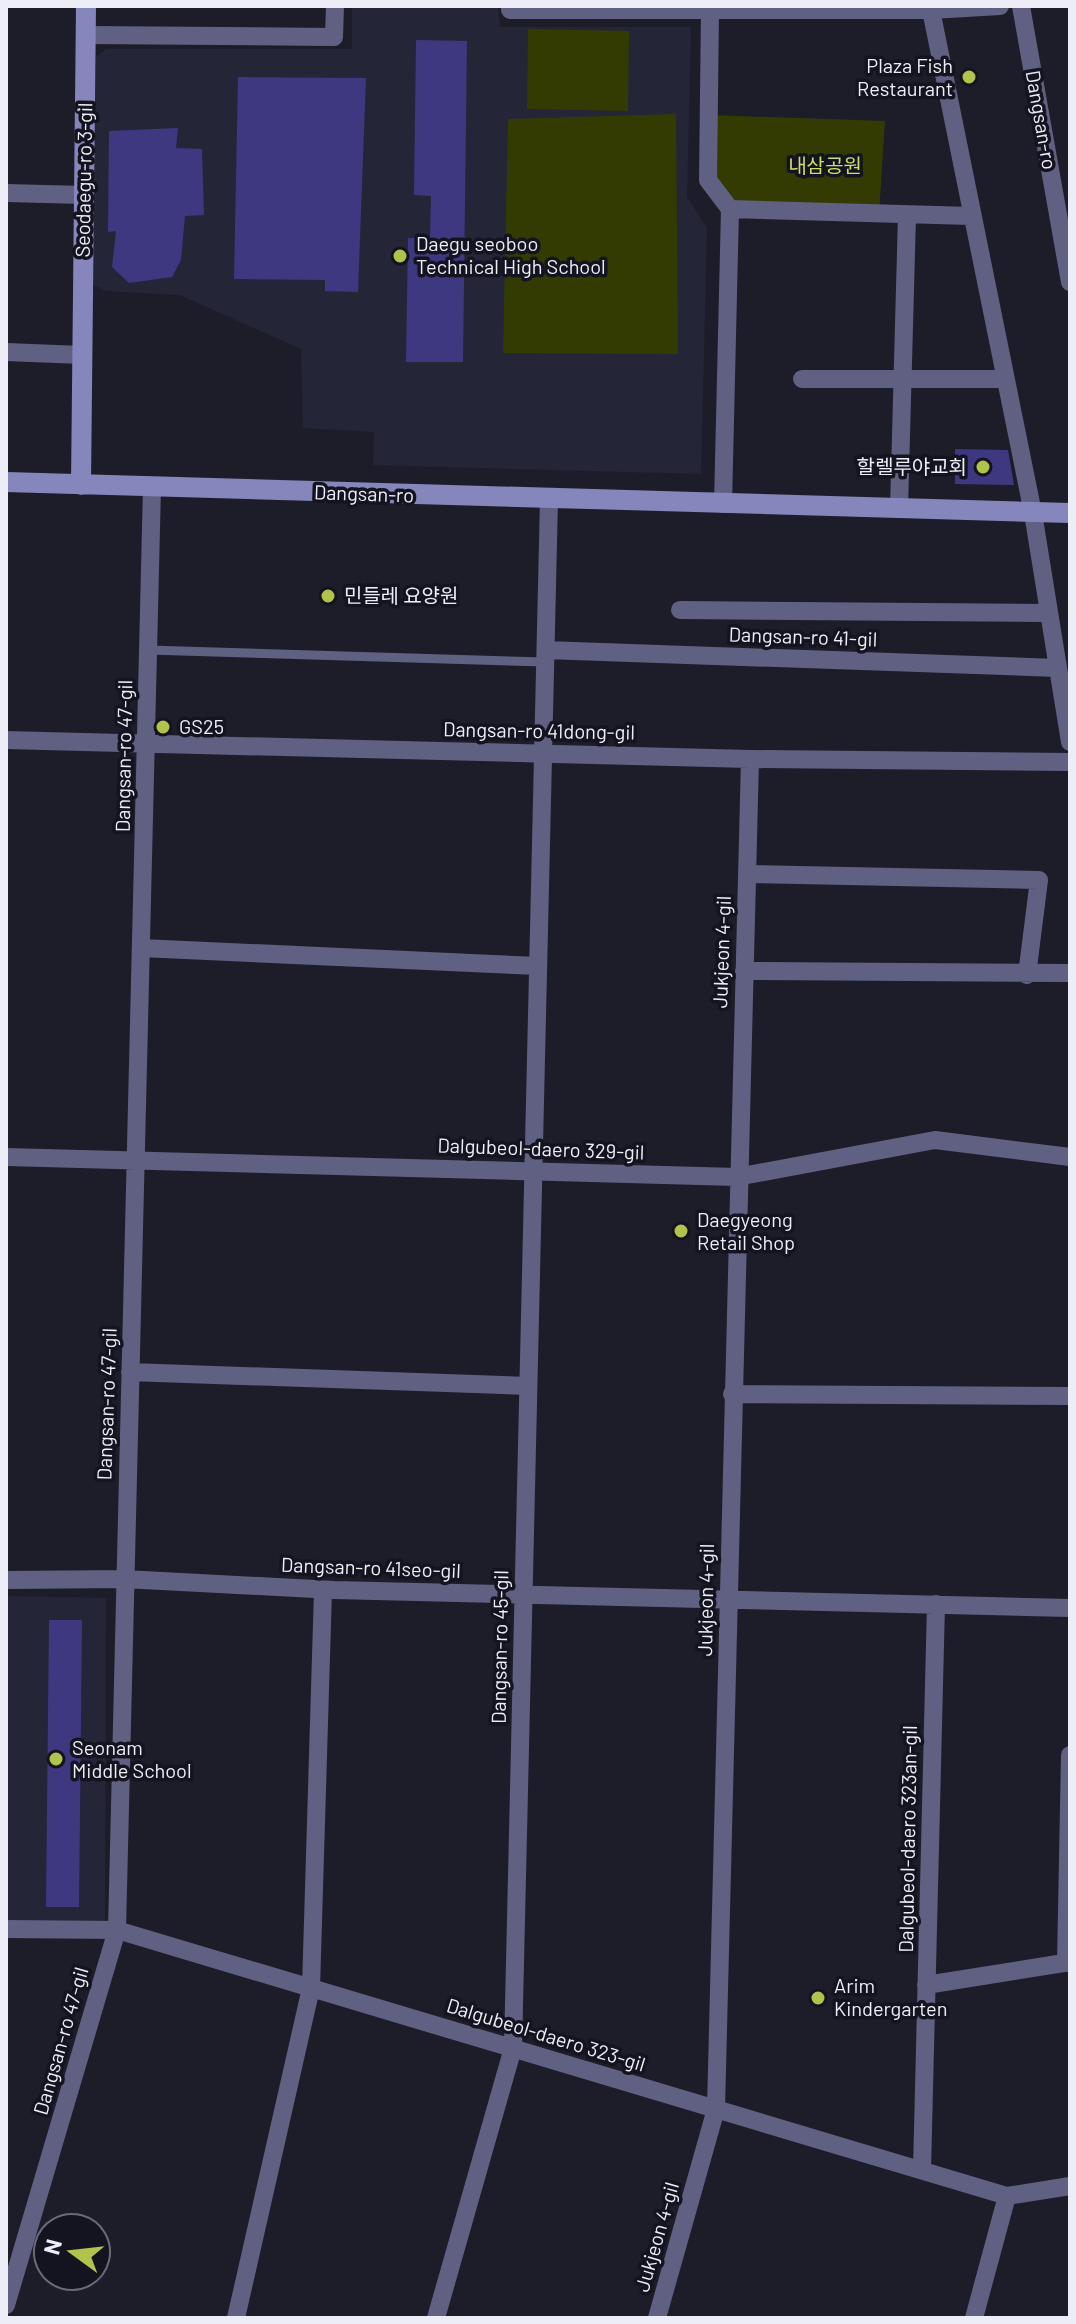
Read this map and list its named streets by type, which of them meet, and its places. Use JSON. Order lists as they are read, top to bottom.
{
  "streets": {
    "main road": ["Dangsan-ro", "Seodaegu-ro 3-gil"],
    "street": [
      "Dangsan-ro 41-gil",
      "Dangsan-ro 41dong-gil",
      "Dangsan-ro 47-gil",
      "Jukjeon 4-gil",
      "Dalgubeol-daero 329-gil",
      "Dangsan-ro 41seo-gil",
      "Dangsan-ro 45-gil",
      "Dalgubeol-daero 323an-gil",
      "Dalgubeol-daero 323-gil"
    ]
  },
  "crossings": [
    ["Dangsan-ro", "Seodaegu-ro 3-gil"],
    ["Dangsan-ro", "Dangsan-ro 47-gil"],
    ["Dangsan-ro", "Dangsan-ro 45-gil"],
    ["Dangsan-ro 41-gil", "Dangsan-ro 45-gil"],
    ["Dangsan-ro 41dong-gil", "Dangsan-ro 47-gil"],
    ["Dangsan-ro 41dong-gil", "Jukjeon 4-gil"],
    ["Dangsan-ro 41dong-gil", "Dangsan-ro 45-gil"],
    ["Dangsan-ro 47-gil", "Dalgubeol-daero 329-gil"],
    ["Dangsan-ro 47-gil", "Dangsan-ro 41seo-gil"],
    ["Dangsan-ro 47-gil", "Dalgubeol-daero 323-gil"],
    ["Jukjeon 4-gil", "Dalgubeol-daero 329-gil"],
    ["Jukjeon 4-gil", "Dangsan-ro 41seo-gil"],
    ["Jukjeon 4-gil", "Dalgubeol-daero 323-gil"],
    ["Dalgubeol-daero 329-gil", "Dangsan-ro 45-gil"],
    ["Dangsan-ro 41seo-gil", "Dangsan-ro 45-gil"],
    ["Dangsan-ro 41seo-gil", "Dalgubeol-daero 323an-gil"],
    ["Dangsan-ro 45-gil", "Dalgubeol-daero 323-gil"],
    ["Dalgubeol-daero 323an-gil", "Dalgubeol-daero 323-gil"]
  ],
  "parks": ["내삼공원"],
  "places": [
    "Plaza Fish Restaurant",
    "Daegu seoboo Technical High School",
    "할렐루야교회",
    "민들레 요양원",
    "GS25",
    "Daegyeong Retail Shop",
    "Seonam Middle School",
    "Arim Kindergarten"
  ],
  "north": "left"
}
